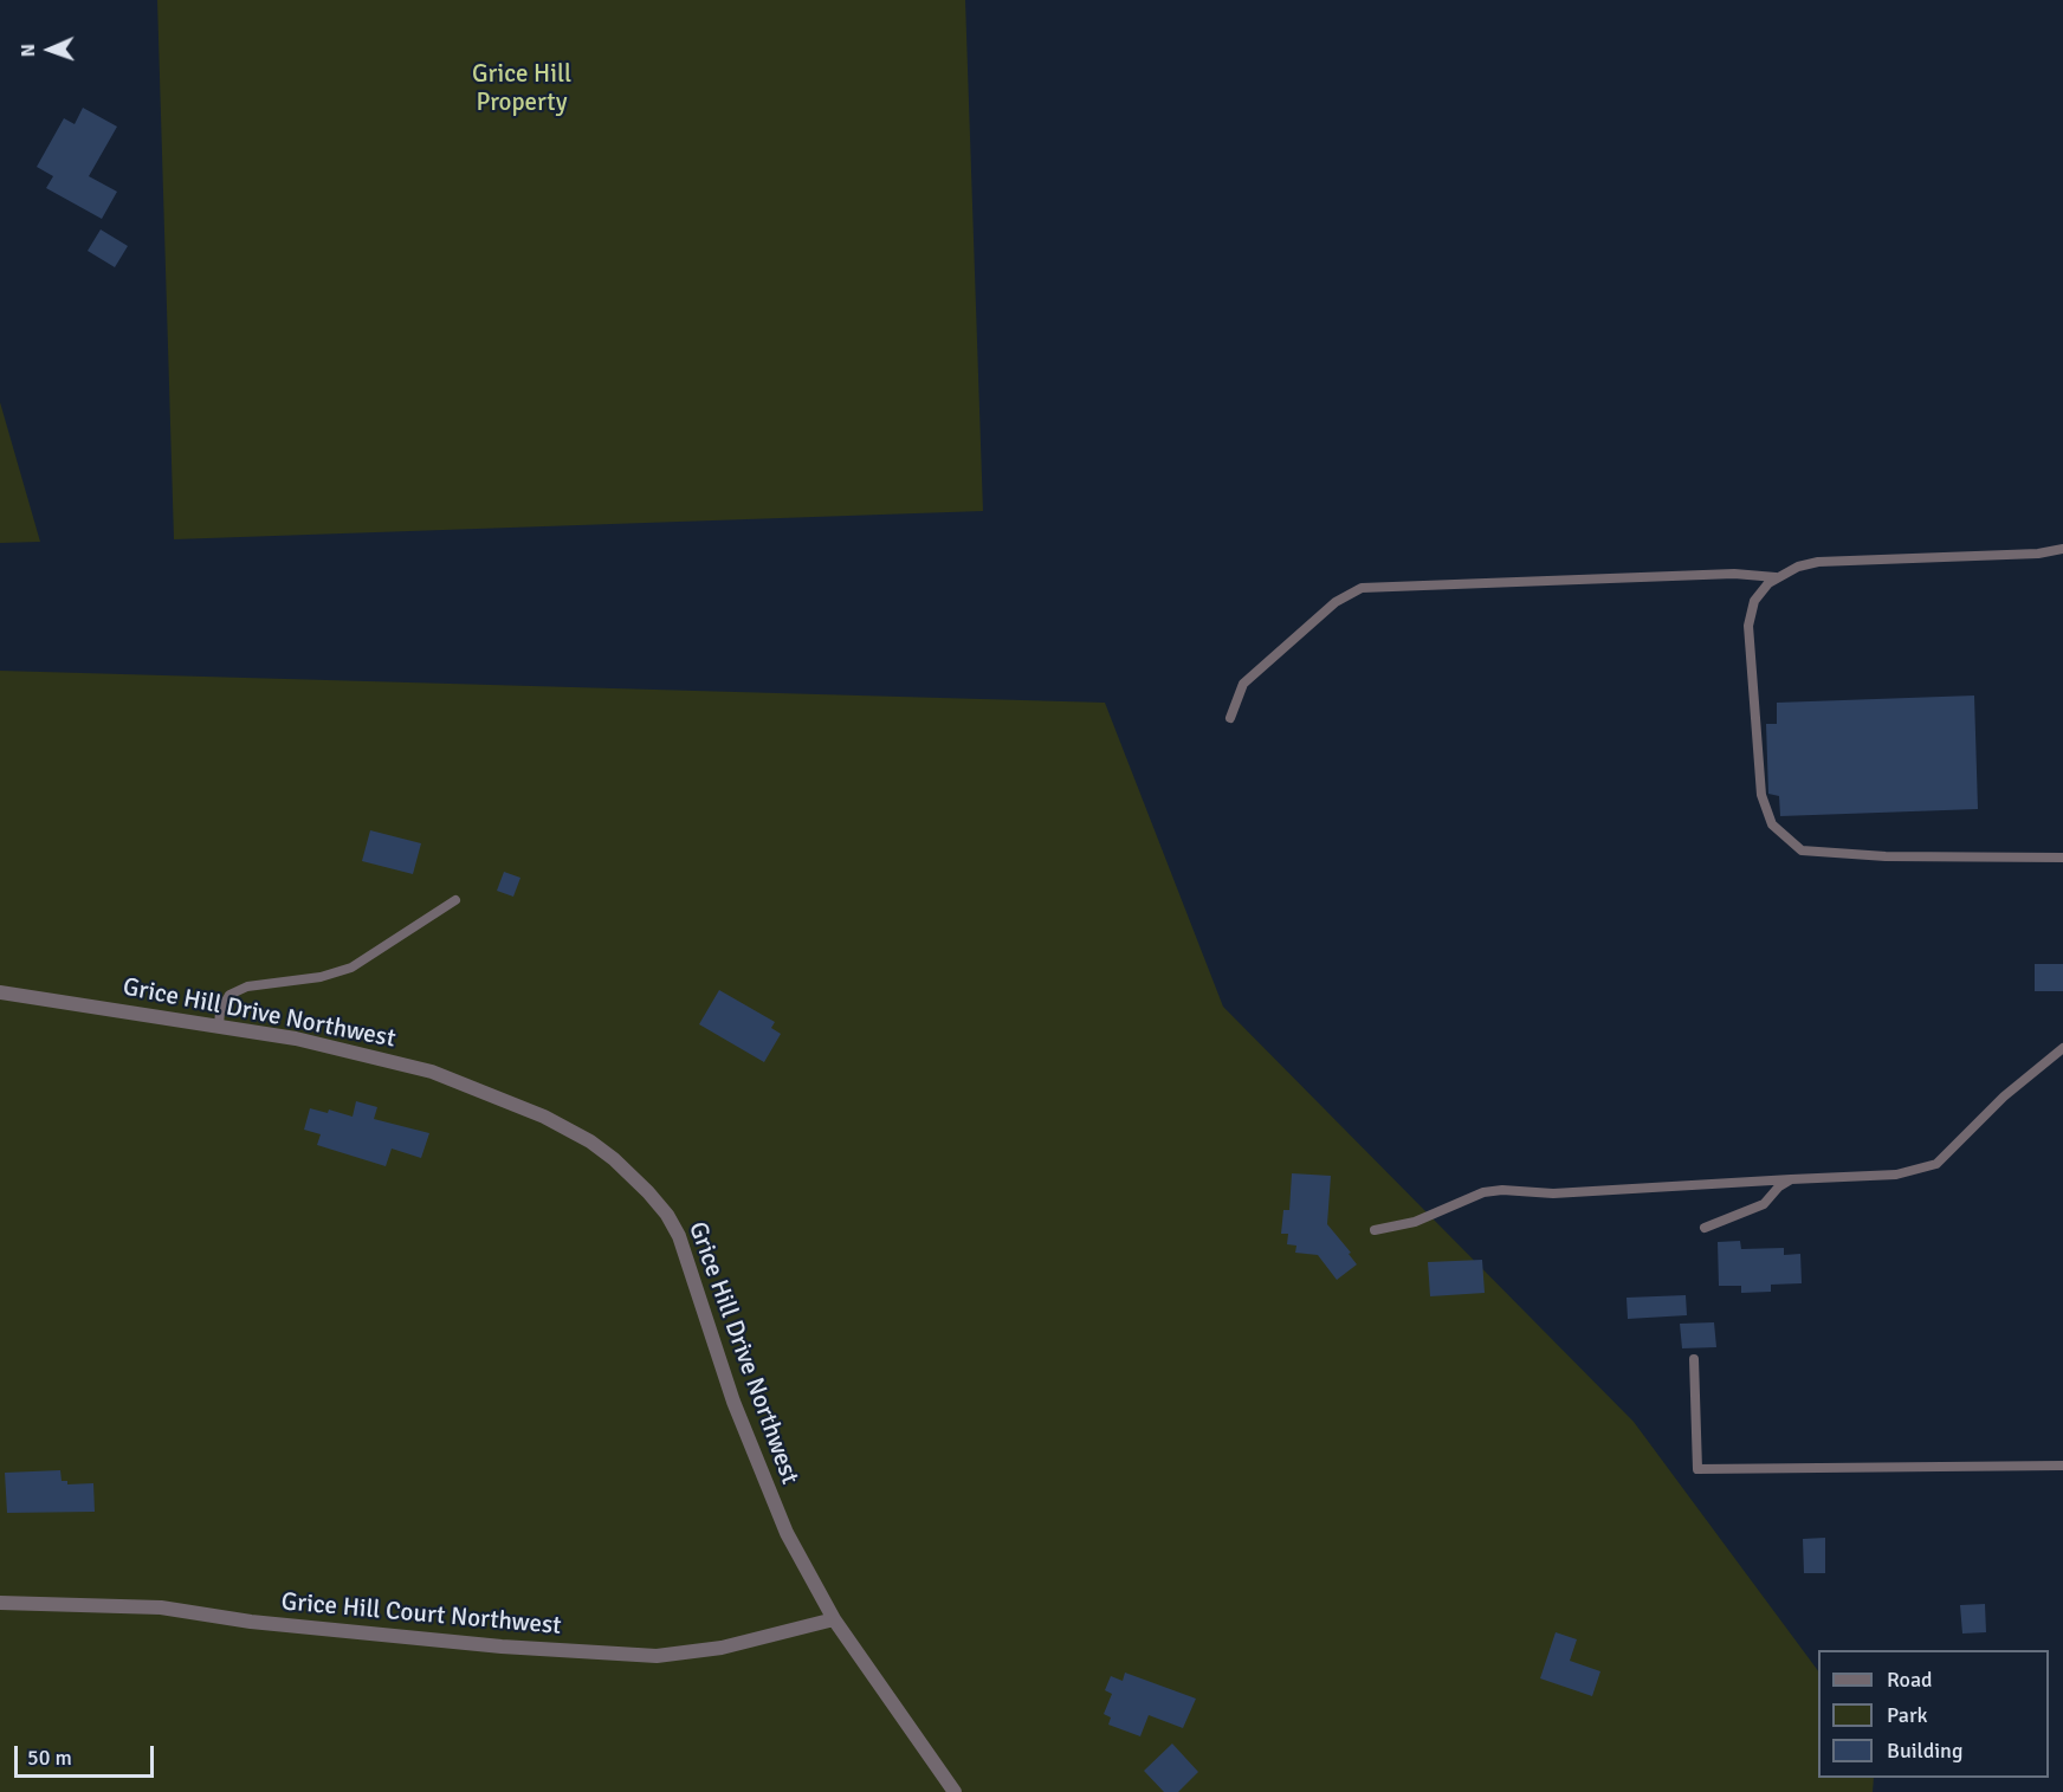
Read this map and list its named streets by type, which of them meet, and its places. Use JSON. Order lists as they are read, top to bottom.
{
  "streets": {
    "street": ["Grice Hill Drive Northwest", "Grice Hill Court Northwest"]
  },
  "crossings": [
    ["Grice Hill Drive Northwest", "Grice Hill Court Northwest"]
  ],
  "parks": ["Grice Hill Property"],
  "legend": ["Road", "Park", "Building"],
  "scale_bar": "50 m",
  "north": "left"
}
